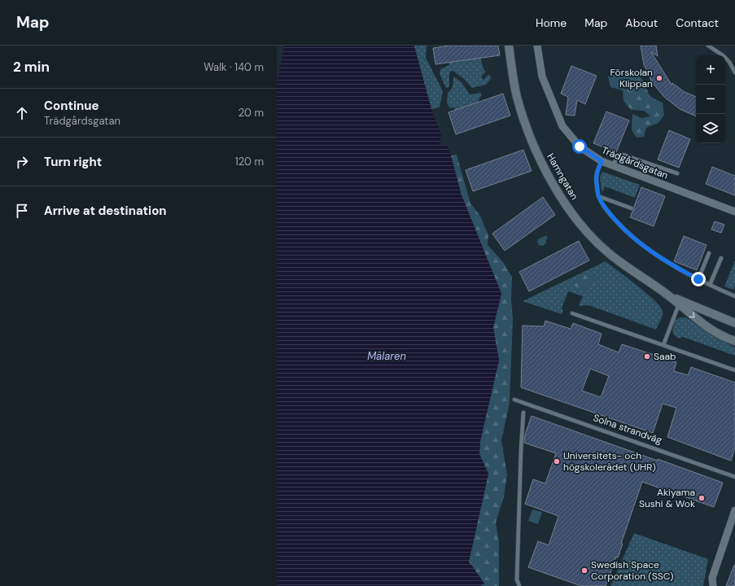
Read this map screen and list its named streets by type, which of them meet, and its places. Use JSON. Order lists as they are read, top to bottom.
{
  "streets": {
    "street": ["Trädgårdsgatan", "Hamngatan"],
    "lane": ["Solna strandväg"]
  },
  "water": ["Mälaren"],
  "places": [
    "Förskolan Klippan",
    "Saab",
    "Universitets- och högskolerådet (UHR)",
    "Akiyama Sushi & Wok",
    "Swedish Space Corporation (SSC)"
  ],
  "page": {
    "header": "Map",
    "nav": [
      "Home",
      "Map",
      "About",
      "Contact"
    ],
    "heading": ["2 min", "Walk · 140 m"],
    "map_buttons": ["+", "−"],
    "list": [
      ["Continue", "Trädgårdsgatan", "20 m"],
      ["Turn right", "120 m"],
      "Arrive at destination"
    ]
  }
}
